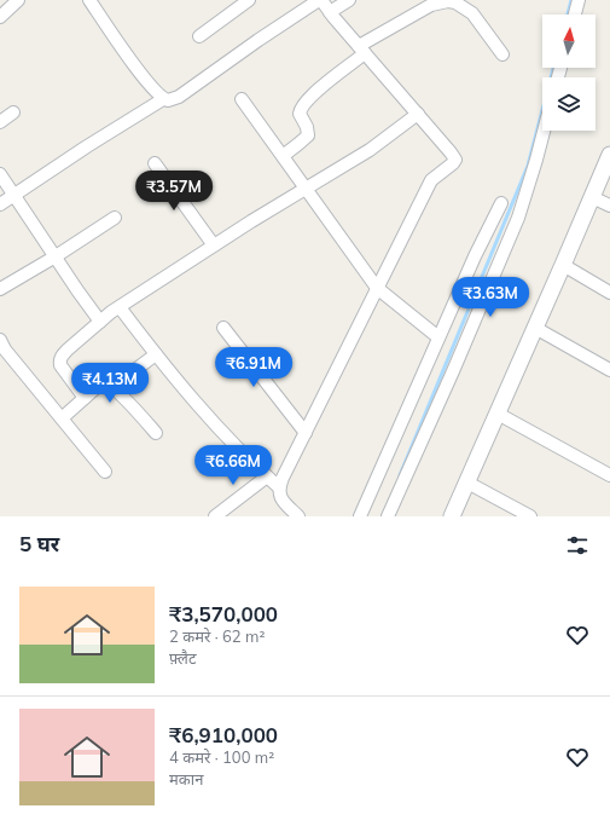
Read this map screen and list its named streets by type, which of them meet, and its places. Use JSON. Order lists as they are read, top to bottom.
{
  "north": "top",
  "page": {
    "price": [
      "₹3.57M",
      "₹3.63M",
      "₹6.91M",
      "₹4.13M",
      "₹6.66M"
    ],
    "heading": "5 घर",
    "list": [
      {
        "name": "₹3,570,000",
        "note": "2 कमरे · 62 m² · फ़्लैट"
      },
      {
        "name": "₹6,910,000",
        "note": "4 कमरे · 100 m² · मकान"
      }
    ]
  }
}
